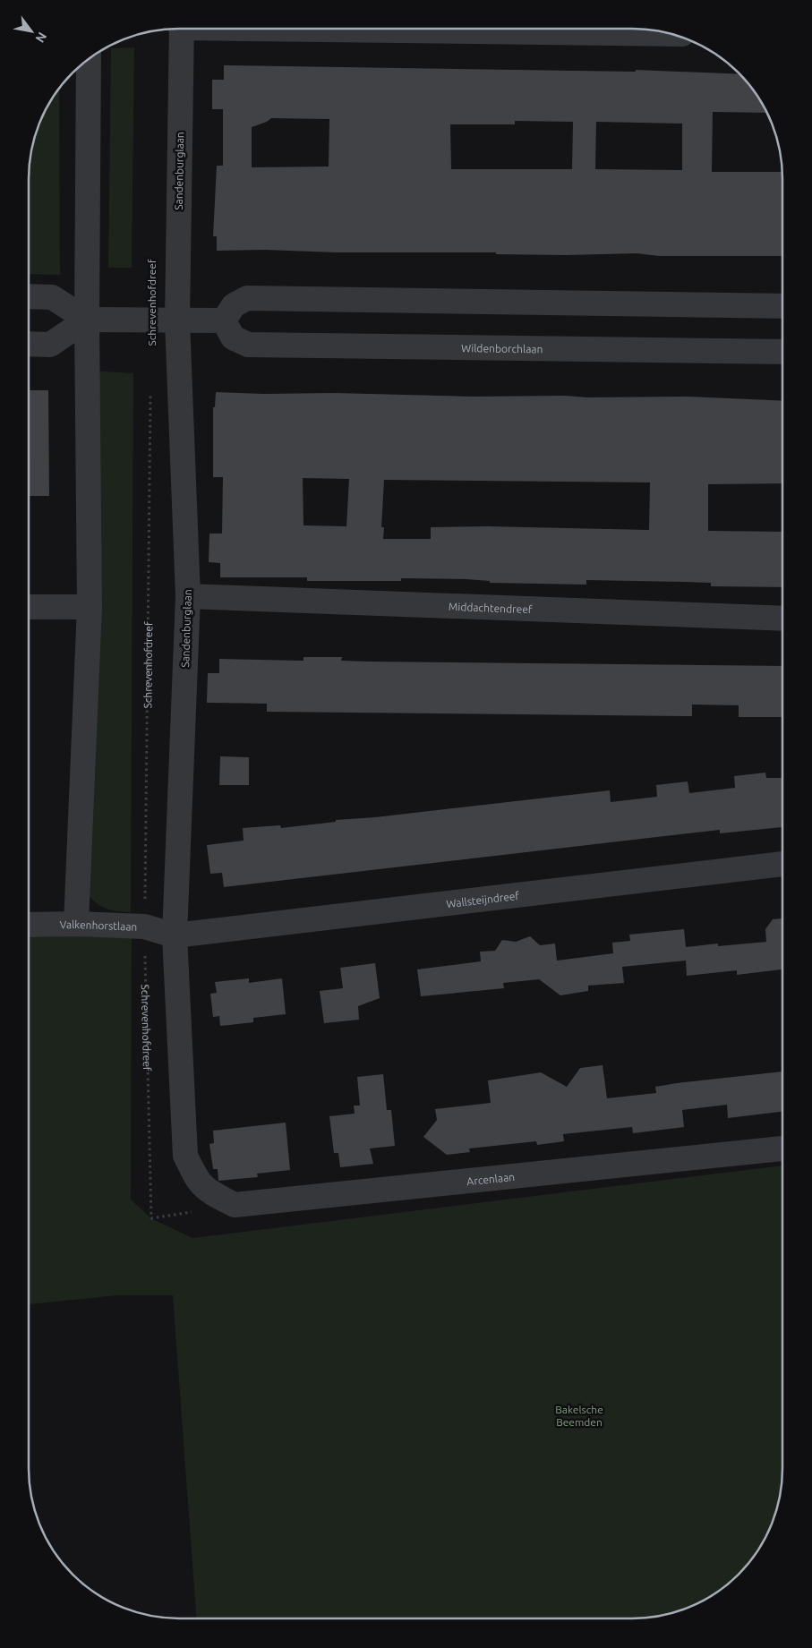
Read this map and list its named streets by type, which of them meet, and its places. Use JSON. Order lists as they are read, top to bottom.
{
  "streets": {
    "street": [
      "Sandenburglaan",
      "Wildenborchlaan",
      "Middachtendreef",
      "Wallsteijndreef",
      "Valkenhorstlaan",
      "Arcenlaan"
    ],
    "path": ["Schrevenhofdreef"]
  },
  "crossings": [
    ["Sandenburglaan", "Middachtendreef"],
    ["Sandenburglaan", "Wallsteijndreef"],
    ["Sandenburglaan", "Valkenhorstlaan"],
    ["Sandenburglaan", "Arcenlaan"],
    ["Schrevenhofdreef", "Valkenhorstlaan"],
    ["Wallsteijndreef", "Valkenhorstlaan"],
    ["Wallsteijndreef", "Arcenlaan"],
    ["Valkenhorstlaan", "Arcenlaan"]
  ],
  "parks": ["Bakelsche Beemden"],
  "north": "bottom right"
}
